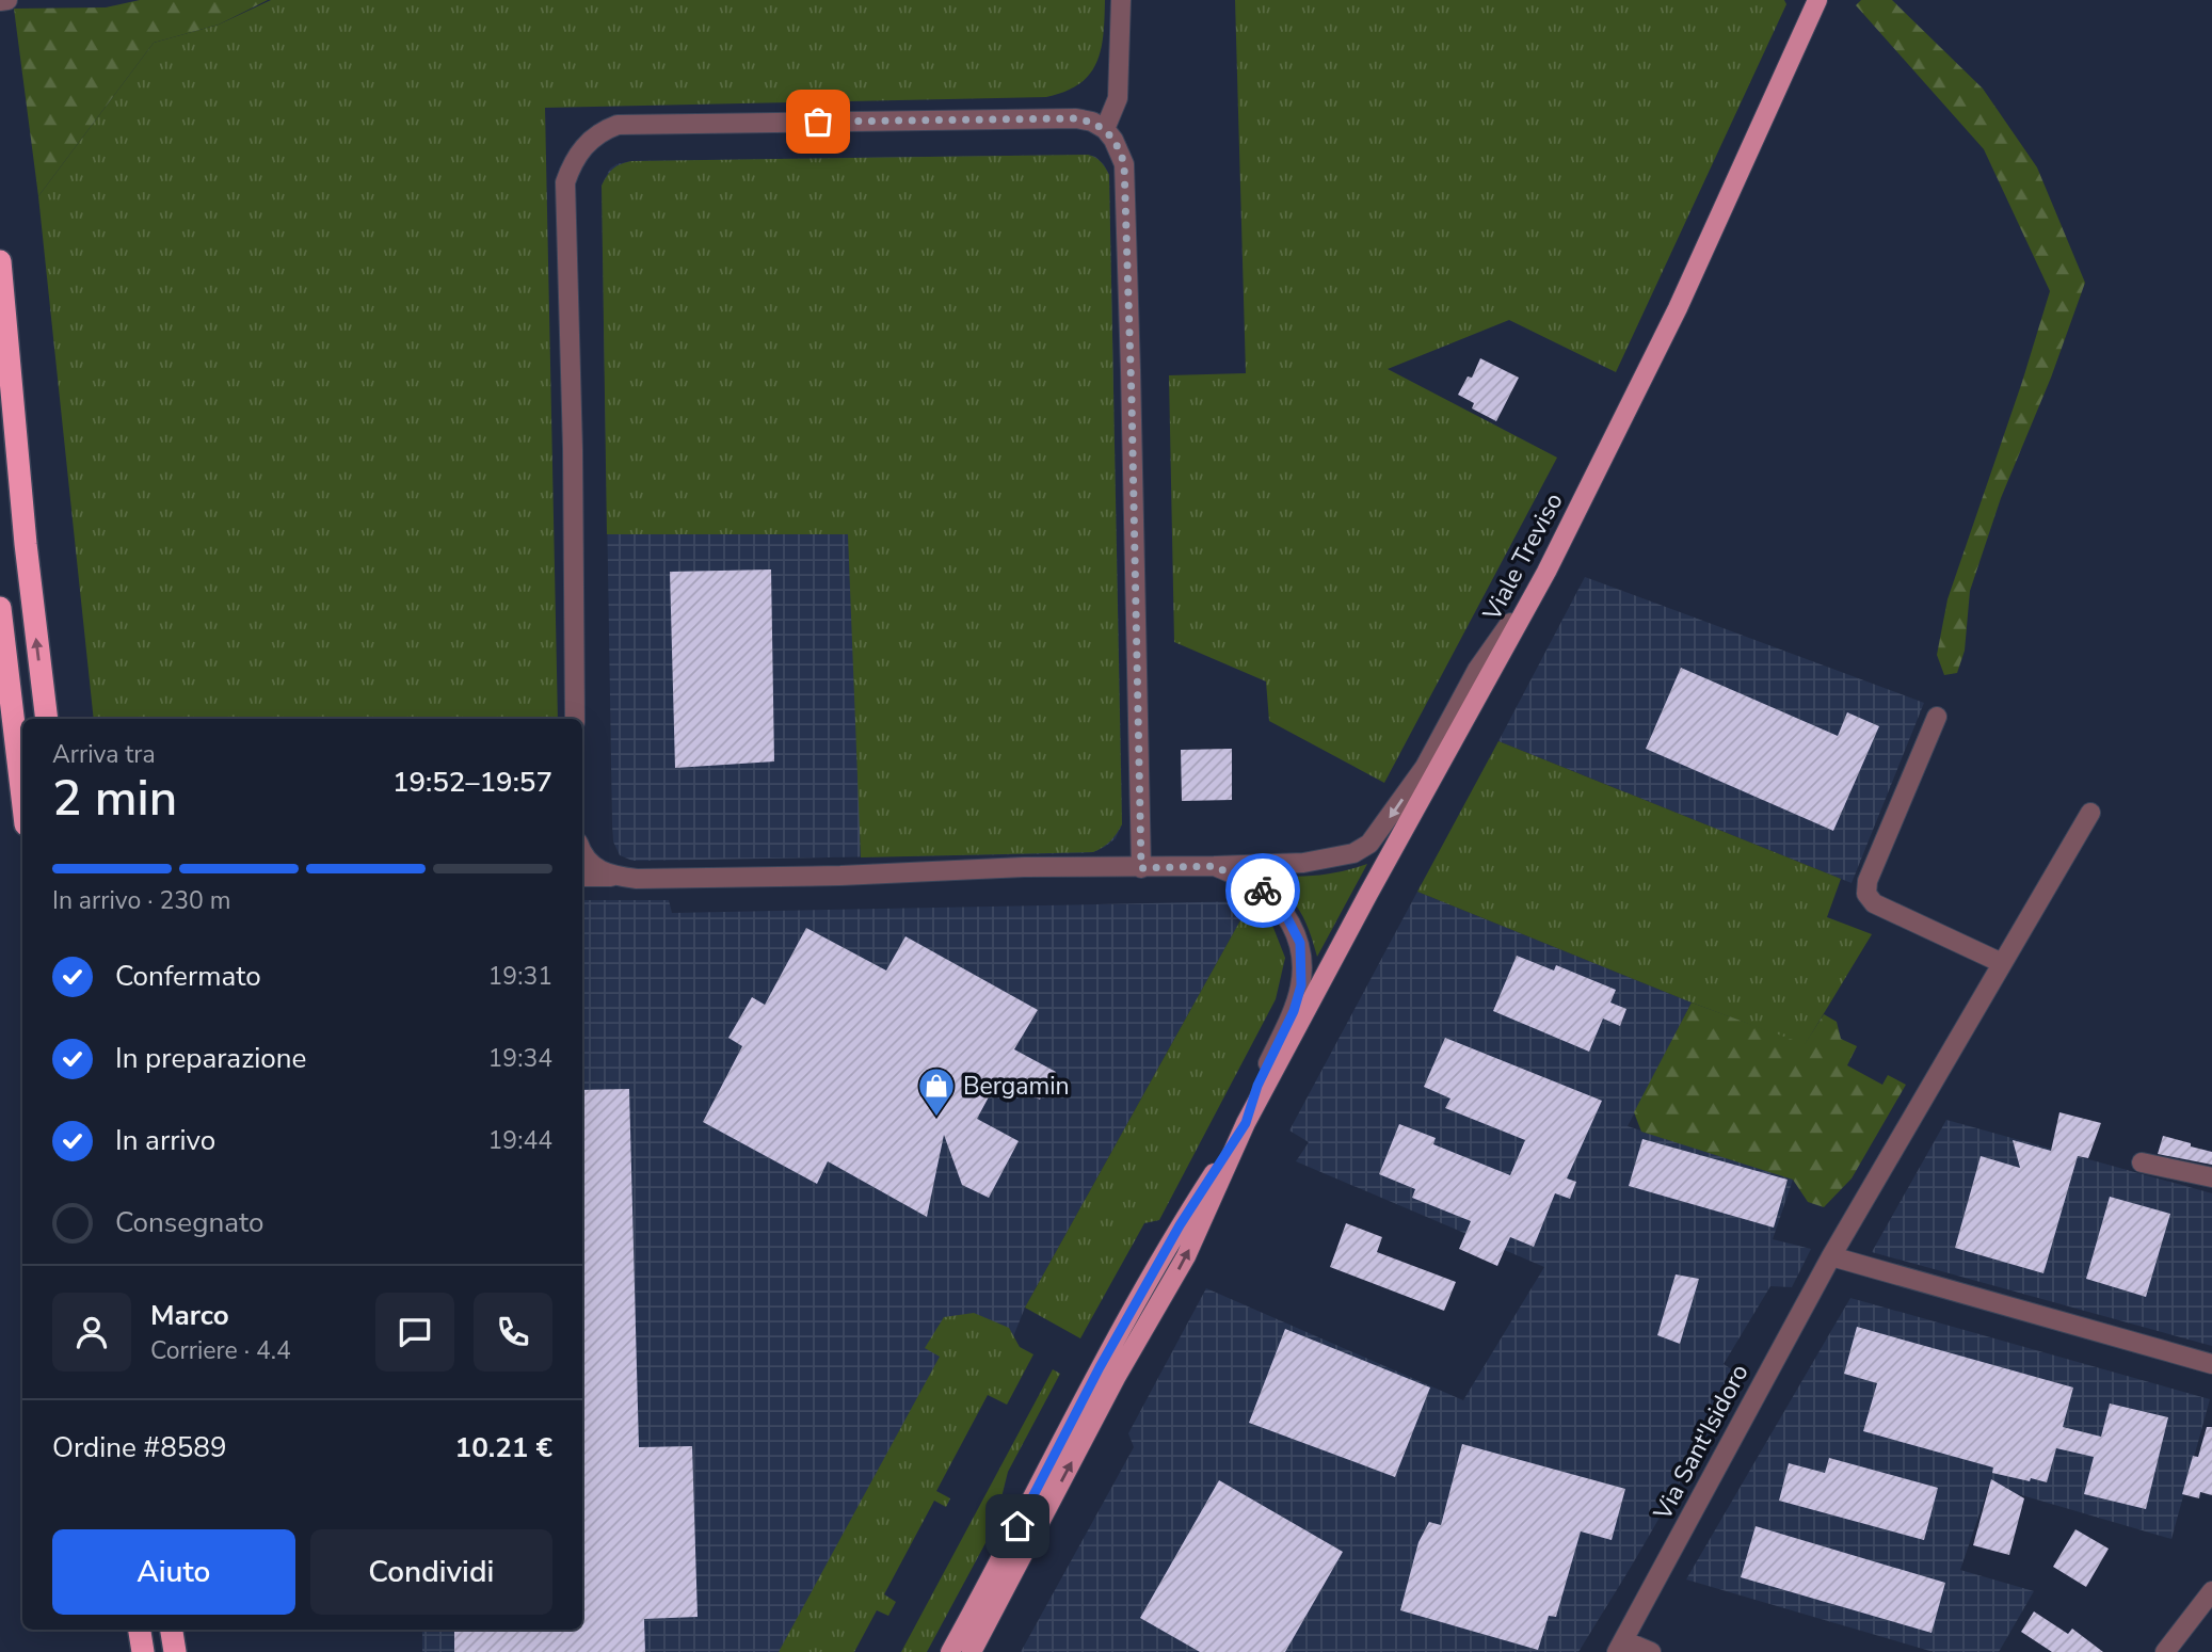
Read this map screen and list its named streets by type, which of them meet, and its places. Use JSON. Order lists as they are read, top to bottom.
{
  "streets": {
    "main road": ["Viale Treviso"],
    "street": ["Via Sant'Isidoro"]
  },
  "places": {
    "shop": ["Bergamin"]
  },
  "page": {
    "heading": ["2 min", "Arriva tra", "19:52–19:57"],
    "panel": [
      "Marco",
      "Corriere · 4.4",
      "Ordine #8589",
      "10.21 €"
    ],
    "bar": "In arrivo · 230 m",
    "list": [
      ["Confermato", "19:31"],
      ["In preparazione", "19:34"],
      ["In arrivo", "19:44"],
      "Consegnato"
    ],
    "buttons": ["Aiuto", "Condividi"]
  }
}
